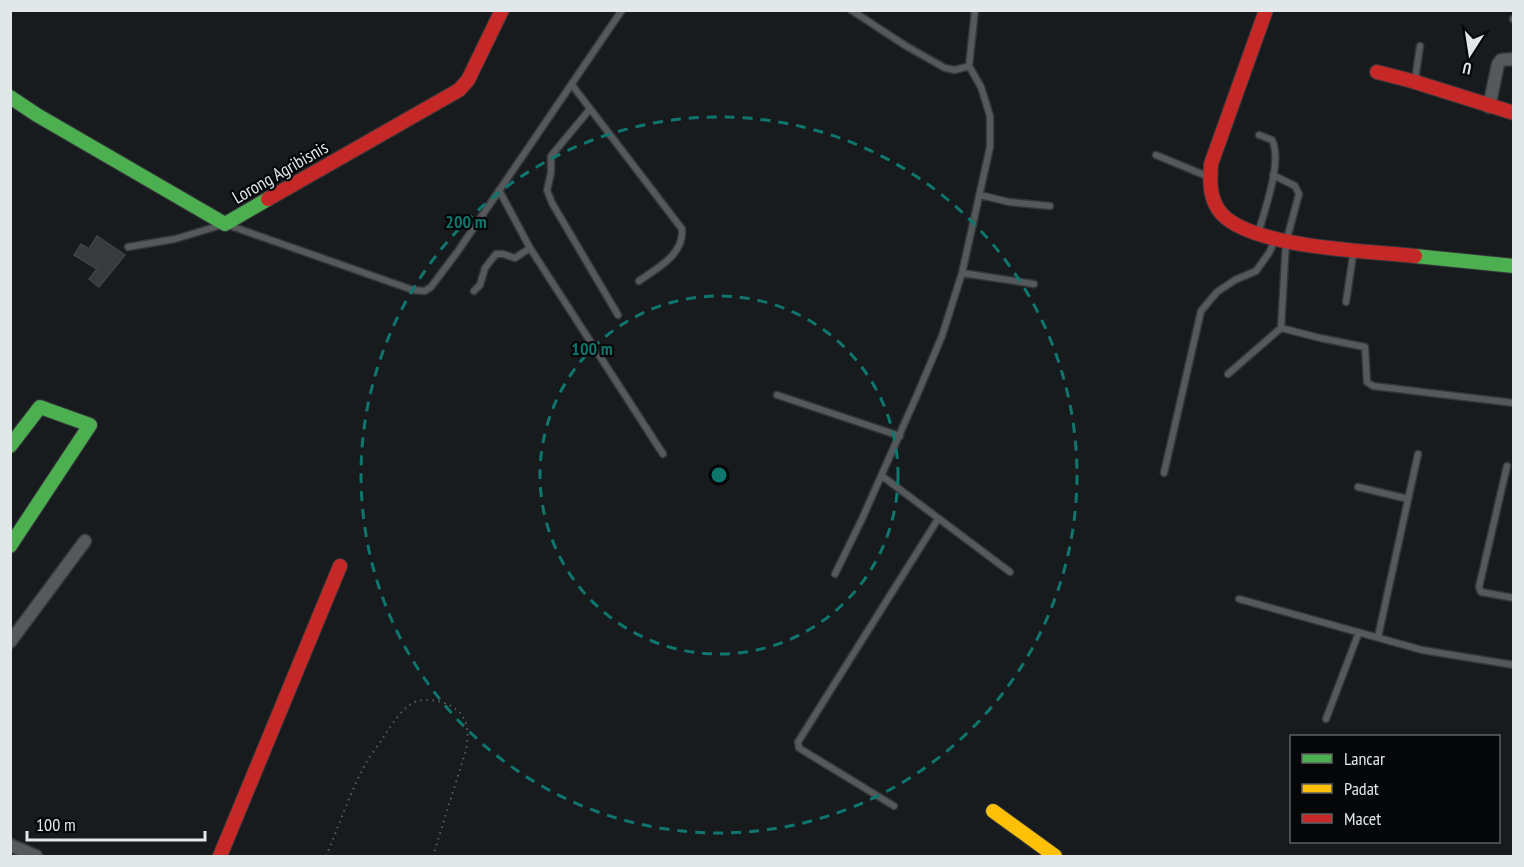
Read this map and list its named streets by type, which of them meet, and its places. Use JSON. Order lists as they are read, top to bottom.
{
  "streets": {
    "street": ["Lorong Agribisnis"]
  },
  "legend": ["Lancar", "Padat", "Macet"],
  "scale_bar": "100 m",
  "north": "bottom",
  "rings": ["200 m", "100 m"]
}
